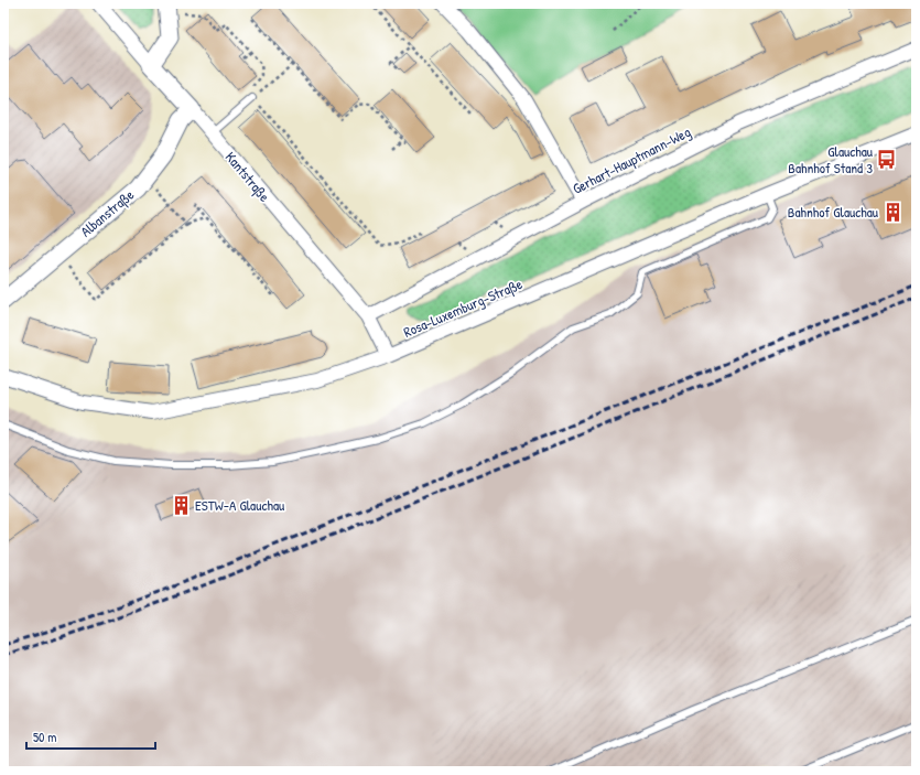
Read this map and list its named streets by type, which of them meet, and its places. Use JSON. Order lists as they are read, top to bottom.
{
  "streets": {
    "street": [
      "Gerhart-Hauptmann-Weg",
      "Kantstraße",
      "Albanstraße",
      "Rosa-Luxemburg-Straße"
    ]
  },
  "crossings": [
    ["Gerhart-Hauptmann-Weg", "Kantstraße"],
    ["Kantstraße", "Albanstraße"],
    ["Kantstraße", "Rosa-Luxemburg-Straße"]
  ],
  "places": {
    "bus stop": ["Glauchau Bahnhof Stand 3"],
    "building": ["Bahnhof Glauchau", "ESTW-A Glauchau"]
  },
  "scale_bar": "50 m"
}
